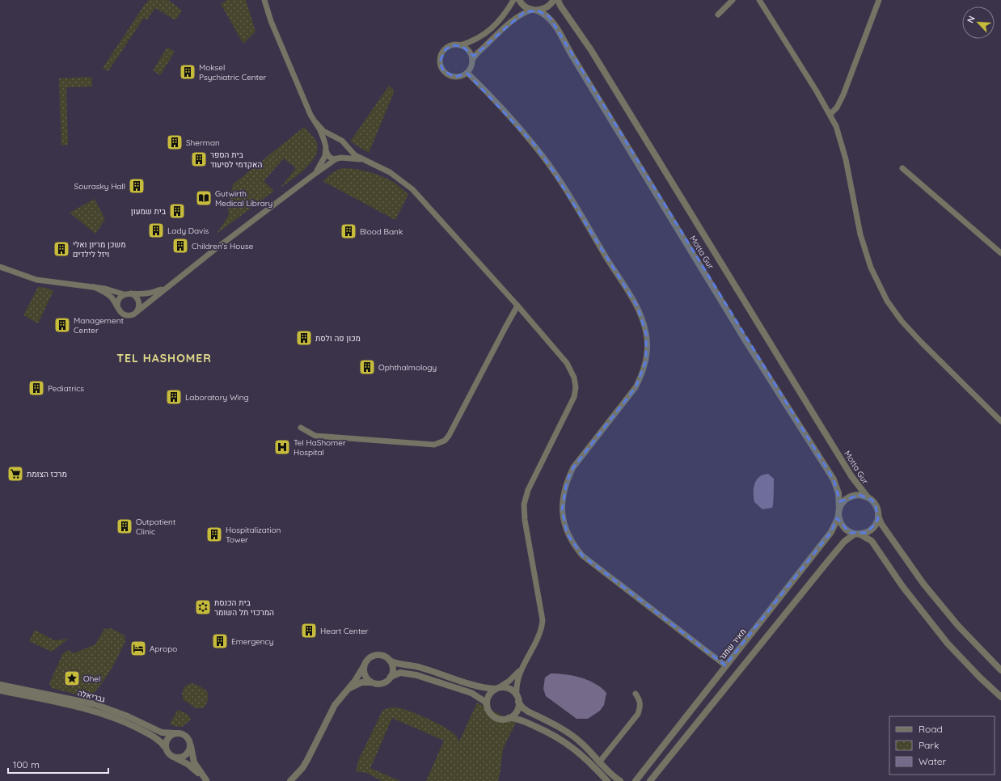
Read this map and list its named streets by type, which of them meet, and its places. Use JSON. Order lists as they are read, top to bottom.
{
  "streets": {
    "street": ["Motta Gur", "מאיר שמגר", "גבריאלה"]
  },
  "crossings": [
    ["Motta Gur", "מאיר שמגר"]
  ],
  "districts": ["TEL HASHOMER"],
  "places": {
    "building": [
      "Moksel Psychiatric Center",
      "Sherman",
      "בית הספר האקדמי לסיעוד",
      "Sourasky Hall",
      "בית שמעון",
      "Lady Davis",
      "Blood Bank",
      "Children's House",
      "משכן מריון ואלי ויזל לילדים",
      "Management Center",
      "מכון פה ולסת",
      "Ophthalmology",
      "Pediatrics",
      "Laboratory Wing",
      "Outpatient Clinic",
      "Hospitalization Tower",
      "Heart Center",
      "Emergency"
    ],
    "library": ["Gutwirth Medical Library"],
    "hospital": ["Tel HaShomer Hospital"],
    "supermarket": ["מרכז הצומת"],
    "synagogue": ["בית הכנסת המרכזי תל השומר"],
    "hotel": ["Apropo"],
    "place": ["Ohel"]
  },
  "legend": ["Road", "Park", "Water"],
  "scale_bar": "100 m",
  "north": "top left"
}
